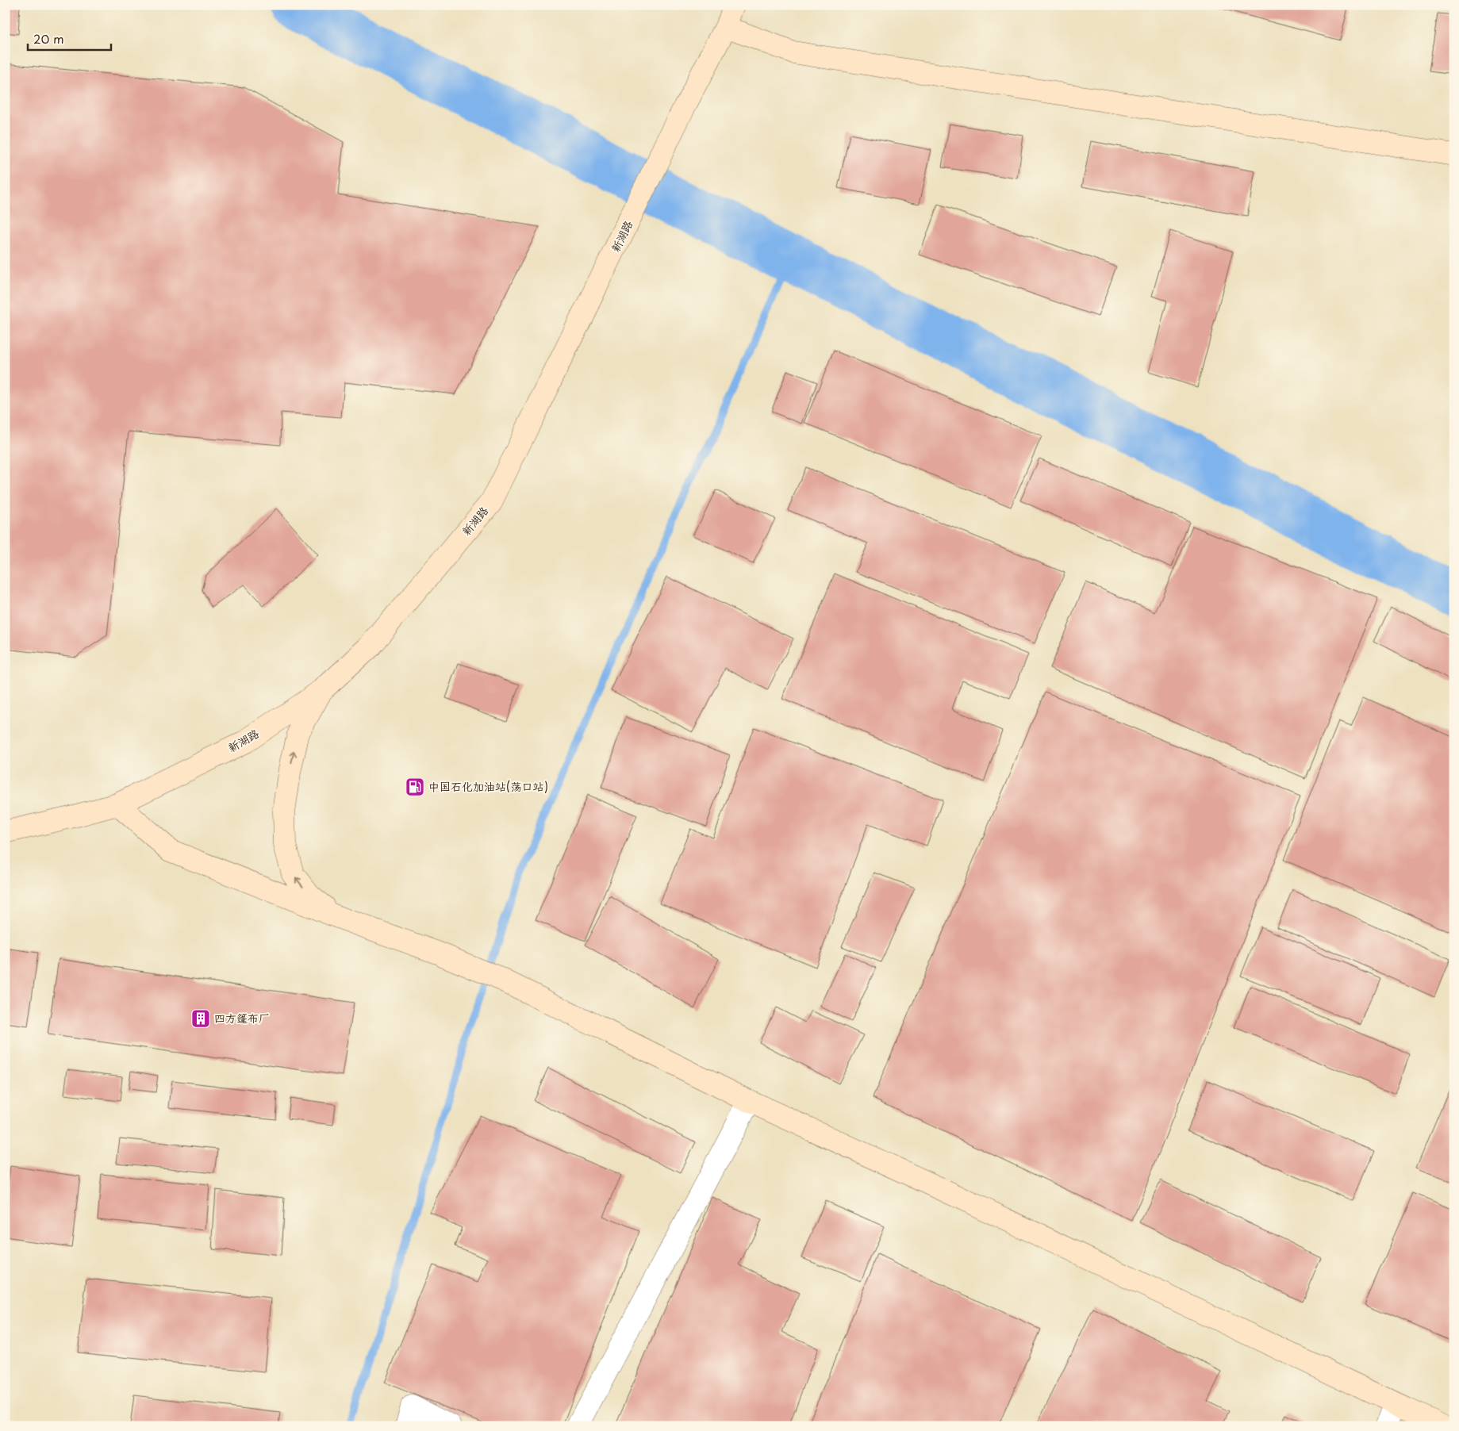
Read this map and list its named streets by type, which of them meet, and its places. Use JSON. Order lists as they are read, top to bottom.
{
  "streets": {
    "street": ["新湖路"]
  },
  "places": {
    "fuel station": ["中国石化加油站(荡口站)"],
    "building": ["四方篷布厂"]
  },
  "scale_bar": "20 m"
}
